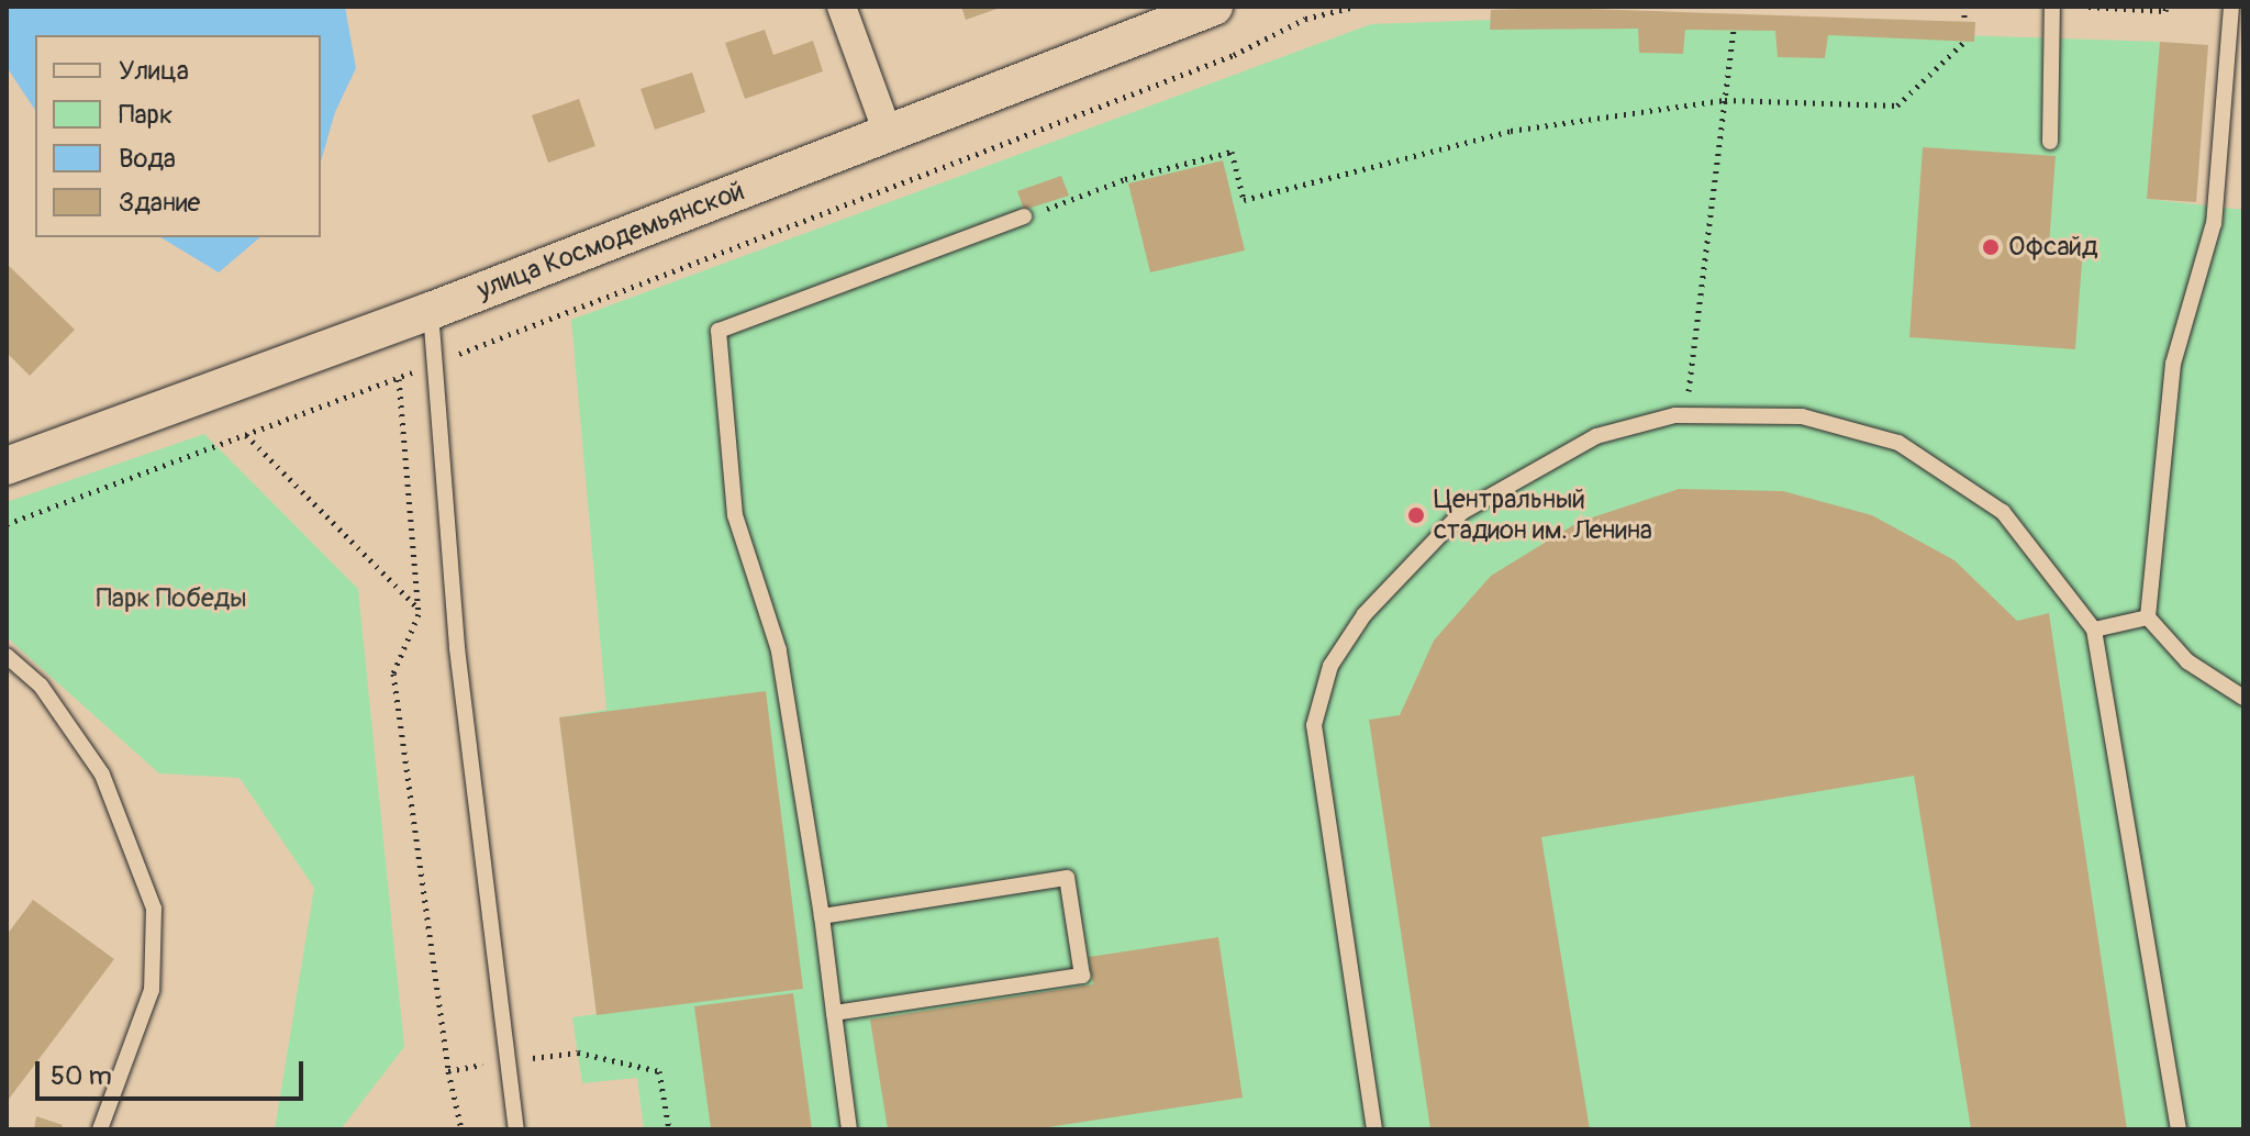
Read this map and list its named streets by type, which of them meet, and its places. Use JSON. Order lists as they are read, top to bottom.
{
  "streets": {
    "street": ["улица Космодемьянской"]
  },
  "parks": ["Парк Победы"],
  "places": ["Офсайд", "Центральный стадион им. Ленина"],
  "legend": [
    "Улица",
    "Парк",
    "Вода",
    "Здание"
  ],
  "scale_bar": "50 m"
}
